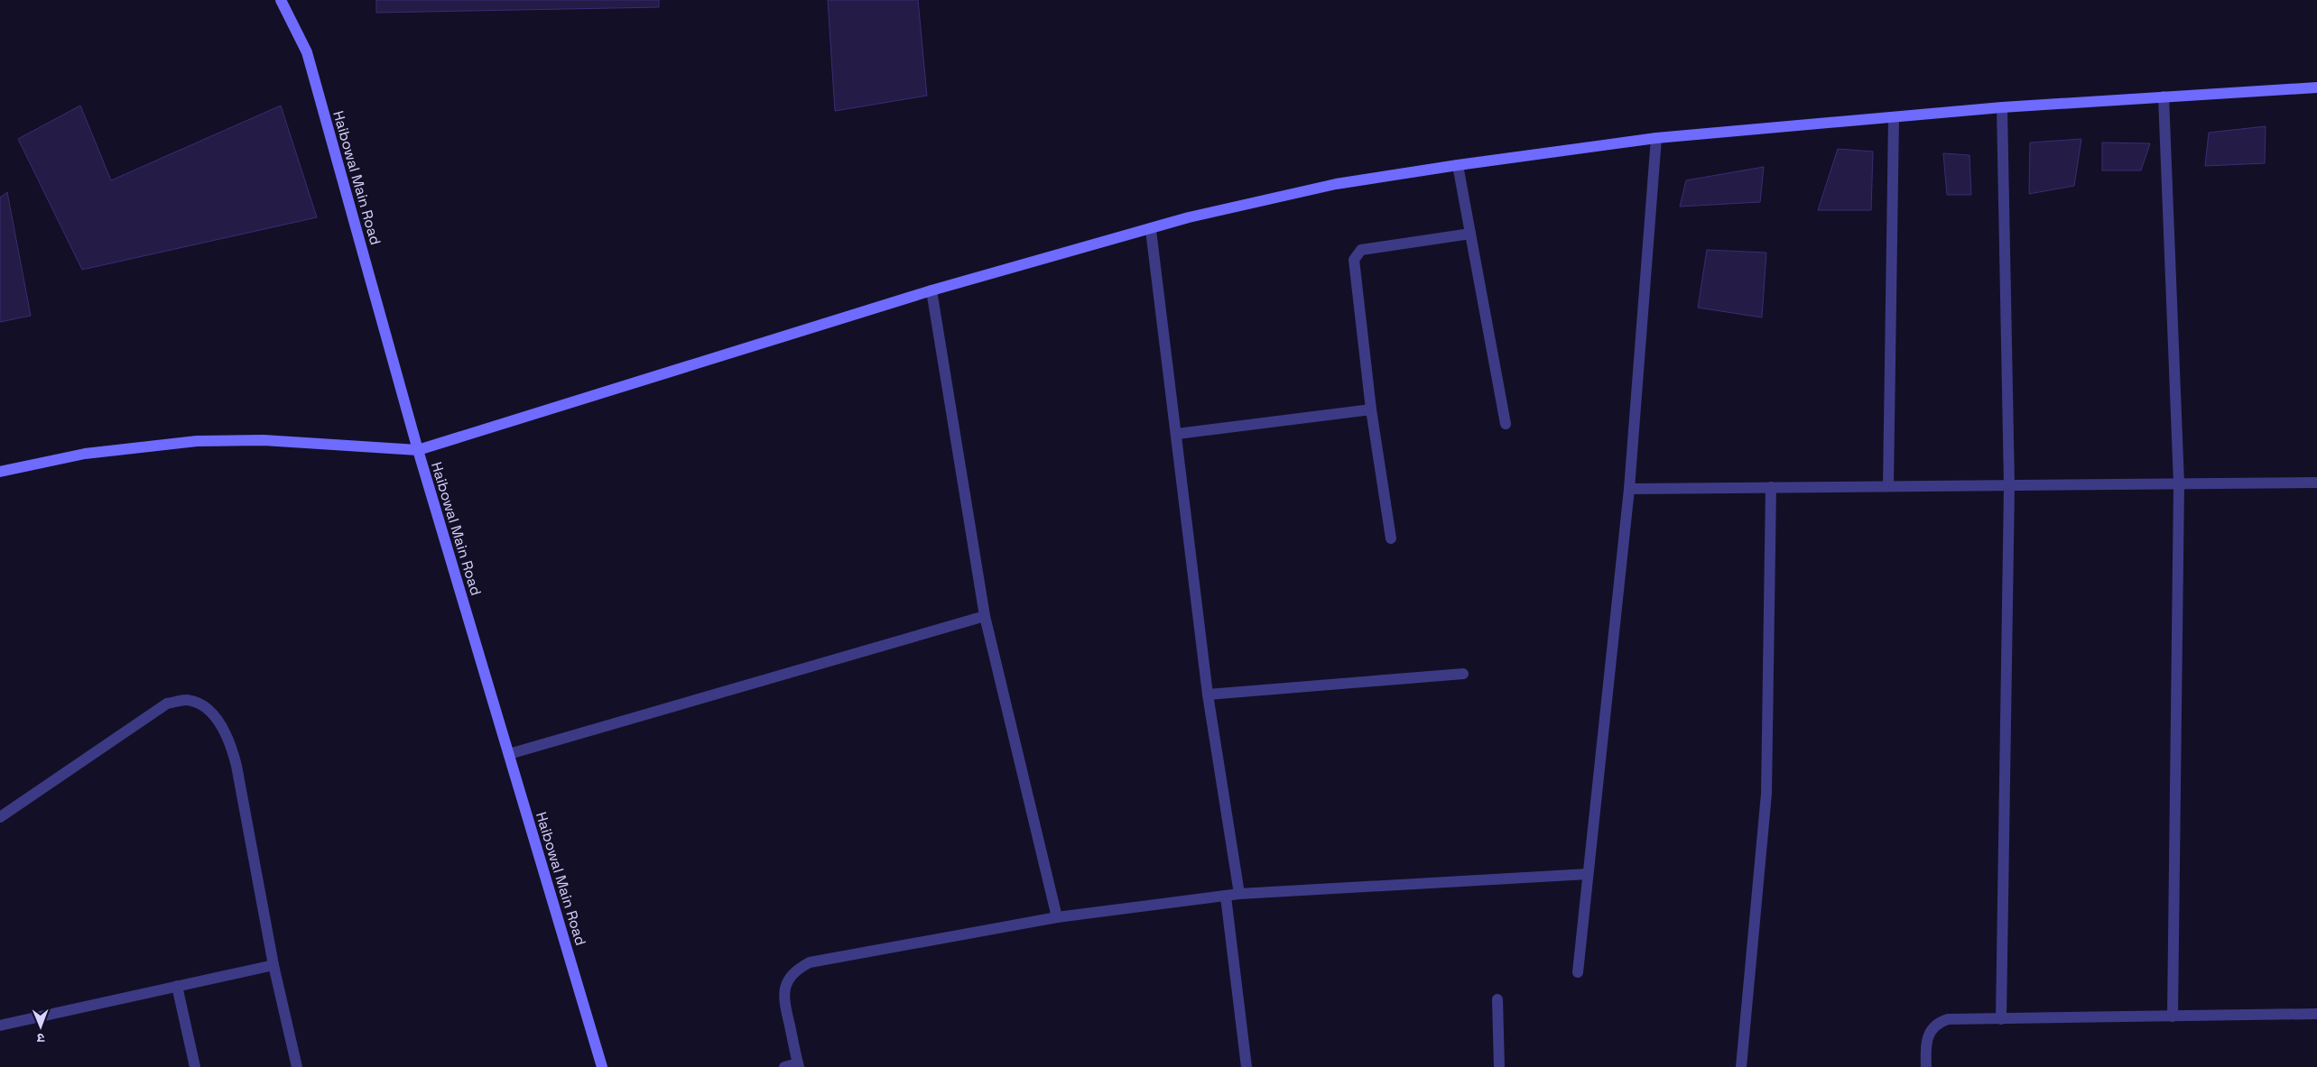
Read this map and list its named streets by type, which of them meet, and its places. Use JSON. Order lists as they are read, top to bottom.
{
  "streets": {
    "street": ["Haibowal Main Road"]
  },
  "north": "bottom"
}
